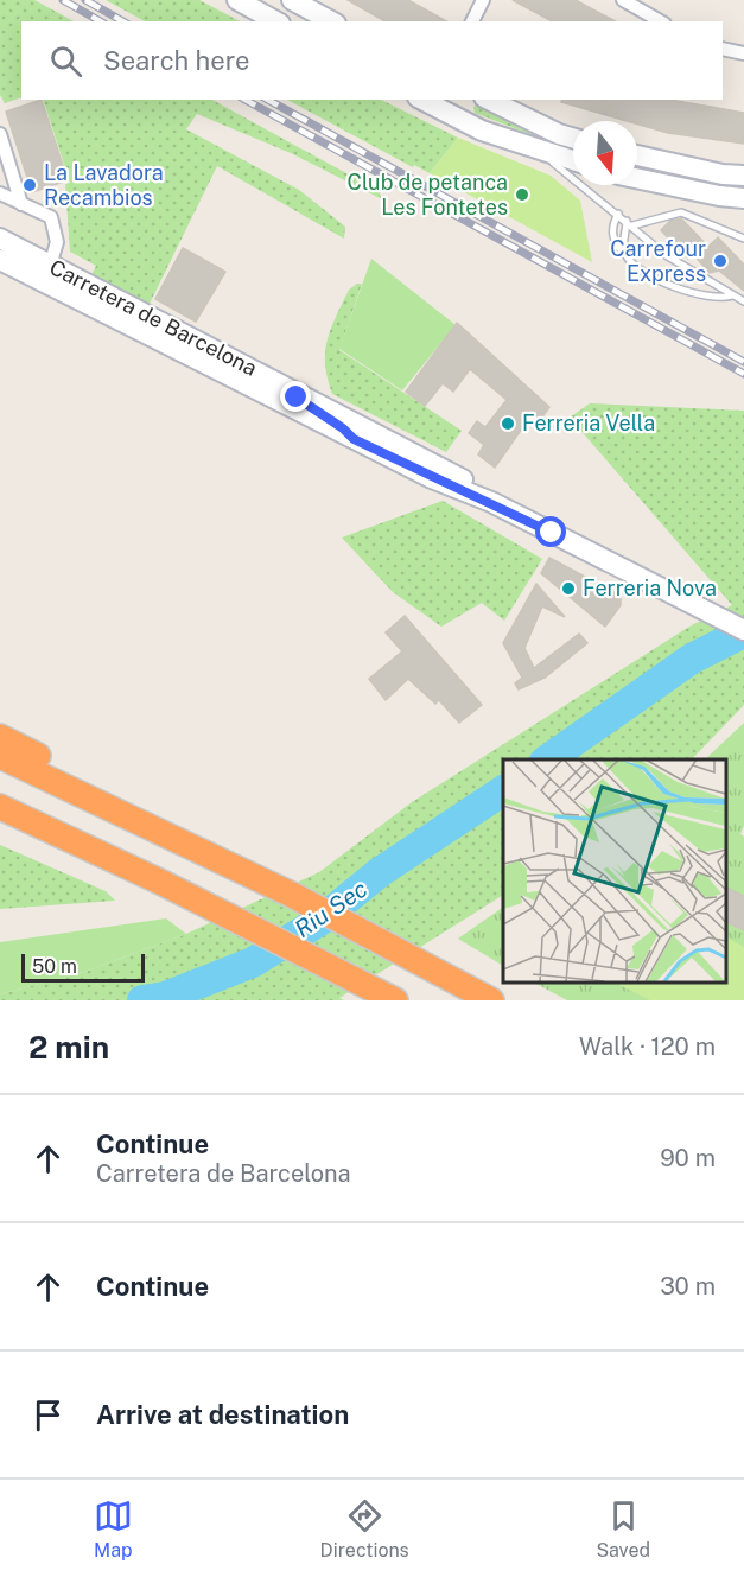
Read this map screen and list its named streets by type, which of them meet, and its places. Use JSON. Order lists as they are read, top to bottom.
{
  "streets": {
    "main road": ["Carretera de Barcelona"]
  },
  "water": ["Riu Sec"],
  "places": [
    "La Lavadora Recambios",
    "Club de petanca Les Fontetes",
    "Carrefour Express",
    "Ferreria Vella",
    "Ferreria Nova"
  ],
  "scale_bar": "50 m",
  "north": "bottom",
  "page": {
    "search": "Search here",
    "scale": "50 m",
    "heading": ["2 min", "Walk · 120 m"],
    "list": [
      ["Continue", "Carretera de Barcelona", "90 m"],
      ["Continue", "30 m"],
      "Arrive at destination"
    ],
    "nav": ["Map", "Directions", "Saved"]
  }
}
